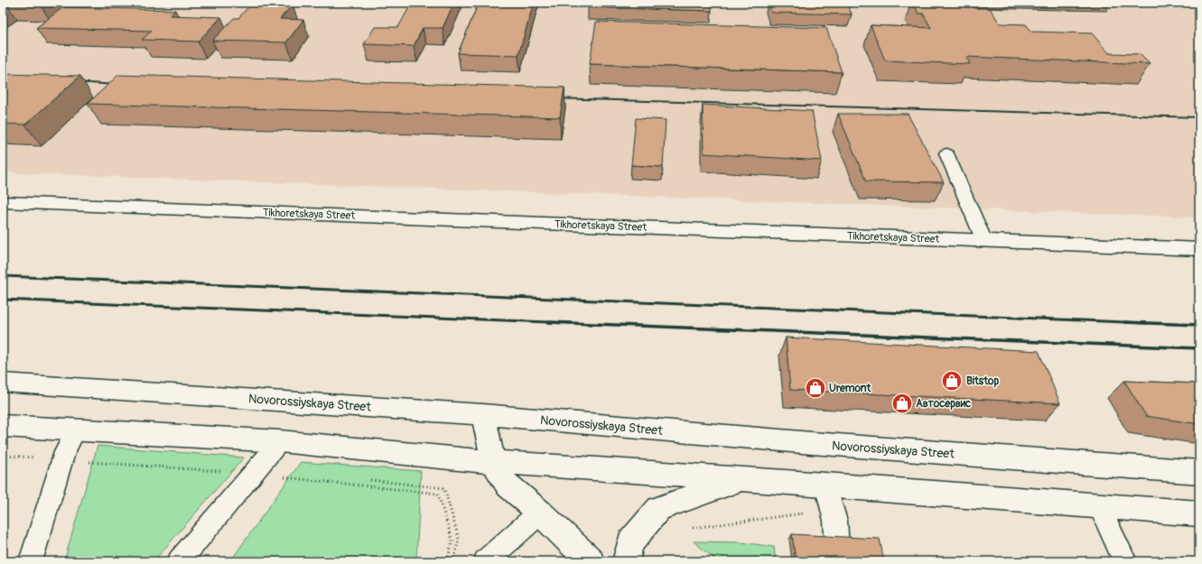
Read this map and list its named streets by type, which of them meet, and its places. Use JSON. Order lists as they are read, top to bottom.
{
  "streets": {
    "main road": ["Tikhoretskaya Street", "Novorossiyskaya Street"]
  },
  "places": {
    "shop": ["Bitstop", "Uremont", "Автосервис"]
  }
}
